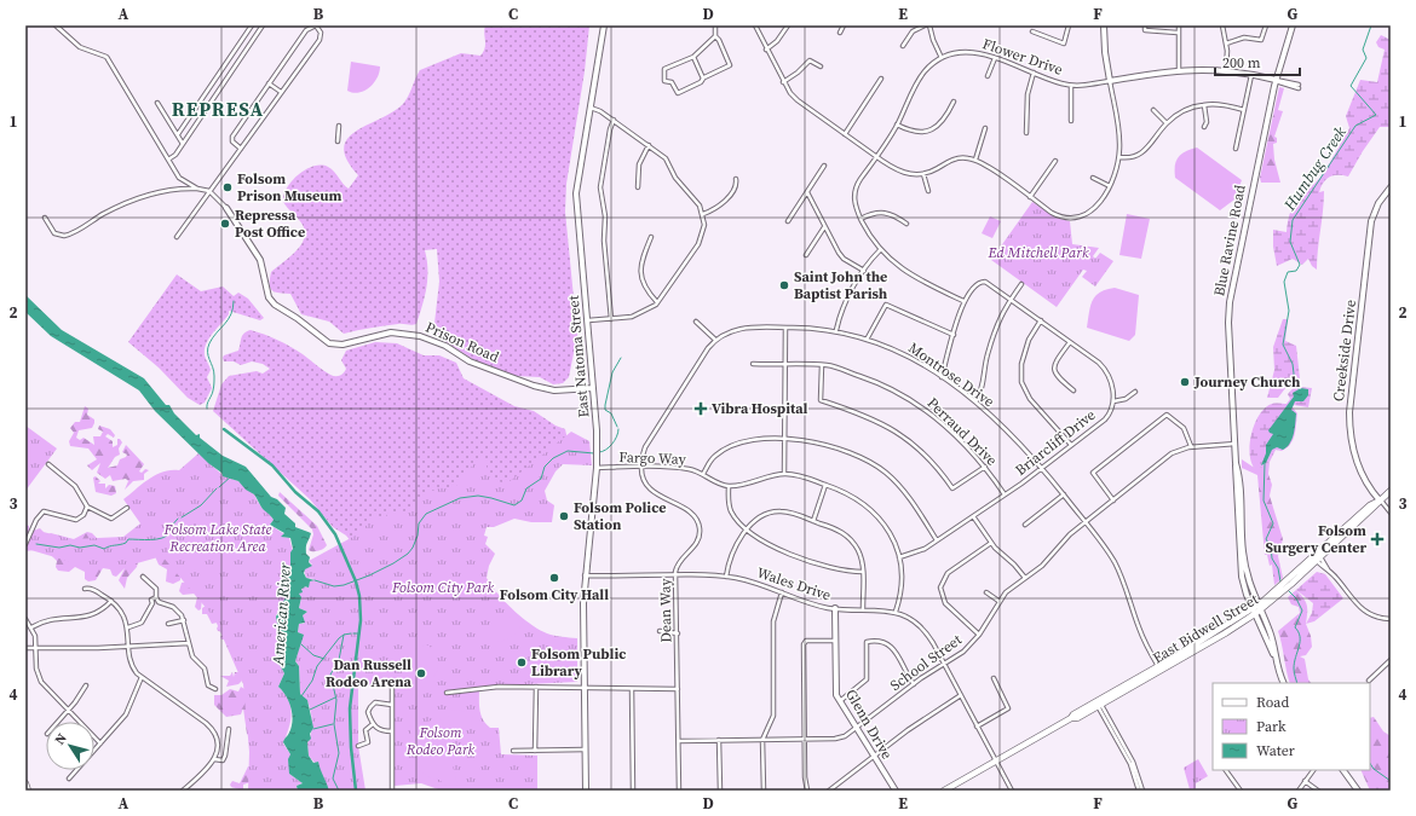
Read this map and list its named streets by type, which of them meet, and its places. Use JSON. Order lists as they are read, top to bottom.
{
  "streets": {
    "main road": [
      "Flower Drive",
      "Blue Ravine Road",
      "Prison Road",
      "Creekside Drive",
      "East Natoma Street",
      "East Bidwell Street",
      "Glenn Drive"
    ],
    "street": [
      "Montrose Drive",
      "Perraud Drive",
      "Briarcliff Drive",
      "Fargo Way",
      "Wales Drive",
      "Dean Way",
      "School Street"
    ]
  },
  "crossings": [
    ["Flower Drive", "Blue Ravine Road"],
    ["Blue Ravine Road", "East Bidwell Street"],
    ["Blue Ravine Road", "School Street"],
    ["Prison Road", "East Natoma Street"],
    ["East Natoma Street", "Fargo Way"],
    ["East Natoma Street", "Wales Drive"],
    ["Montrose Drive", "Briarcliff Drive"],
    ["Montrose Drive", "Fargo Way"],
    ["Montrose Drive", "Dean Way"],
    ["Montrose Drive", "East Bidwell Street"],
    ["Montrose Drive", "School Street"],
    ["Perraud Drive", "Briarcliff Drive"],
    ["Fargo Way", "Dean Way"],
    ["Wales Drive", "Dean Way"],
    ["Wales Drive", "East Bidwell Street"],
    ["Wales Drive", "School Street"],
    ["Wales Drive", "Glenn Drive"],
    ["Dean Way", "School Street"],
    ["School Street", "Glenn Drive"]
  ],
  "districts": ["REPRESA"],
  "water": ["Humbug Creek", "American River"],
  "parks": [
    "Ed Mitchell Park",
    "Folsom Lake State Recreation Area",
    "Folsom City Park",
    "Folsom Rodeo Park"
  ],
  "places": {
    "other": [
      "Folsom Prison Museum",
      "Repressa Post Office",
      "Saint John the Baptist Parish",
      "Journey Church",
      "Folsom Police Station",
      "Folsom City Hall",
      "Folsom Public Library",
      "Dan Russell Rodeo Arena"
    ],
    "health": ["Vibra Hospital", "Folsom Surgery Center"]
  },
  "legend": ["Road", "Park", "Water"],
  "scale_bar": "200 m",
  "north": "top left",
  "grid": {
    "columns": [
      "A",
      "B",
      "C",
      "D",
      "E",
      "F",
      "G"
    ],
    "rows": [
      "1",
      "2",
      "3",
      "4"
    ]
  }
}
